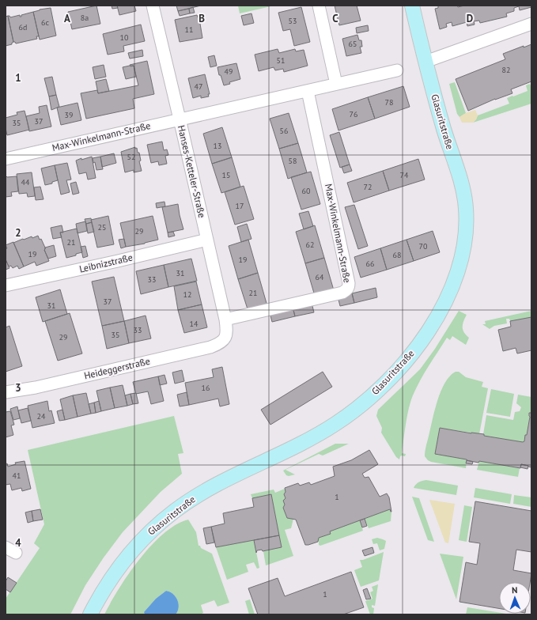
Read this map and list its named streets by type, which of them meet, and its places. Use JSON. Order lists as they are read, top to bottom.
{
  "streets": {
    "main road": ["Glasuritstraße"],
    "street": [
      "Max-Winkelmann-Straße",
      "Hanses-Ketteler-Straße",
      "Leibnizstraße",
      "Heideggerstraße"
    ]
  },
  "crossings": [
    ["Max-Winkelmann-Straße", "Hanses-Ketteler-Straße"],
    ["Hanses-Ketteler-Straße", "Leibnizstraße"],
    ["Hanses-Ketteler-Straße", "Heideggerstraße"]
  ],
  "house_numbers": [
    "8a",
    "53",
    "6c",
    "6d",
    "11",
    "10",
    "65",
    "51",
    "82",
    "49",
    "47",
    "78",
    "76",
    "39",
    "37",
    "35",
    "56",
    "13",
    "52",
    "58",
    "15",
    "74",
    "44",
    "72",
    "60",
    "17",
    "25",
    "29",
    "21",
    "62",
    "70",
    "19",
    "68",
    "19",
    "66",
    "31",
    "64",
    "33",
    "21",
    "12",
    "37",
    "31",
    "14",
    "33",
    "35",
    "29",
    "16",
    "24",
    "41",
    "1",
    "1"
  ],
  "north": "top",
  "grid": {
    "columns": [
      "A",
      "B",
      "C",
      "D"
    ],
    "rows": [
      "1",
      "2",
      "3",
      "4"
    ]
  }
}
